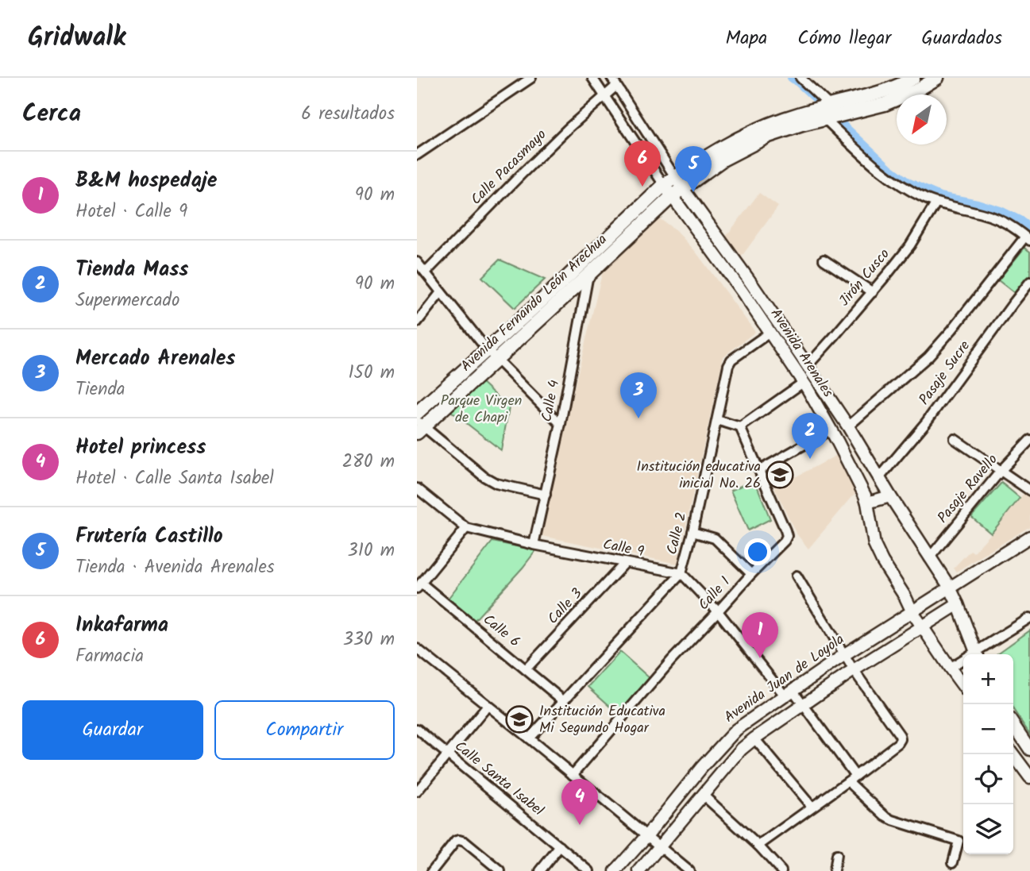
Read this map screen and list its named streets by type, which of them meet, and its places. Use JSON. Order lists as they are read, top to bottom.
{
  "streets": {
    "main road": ["Avenida Fernando León Arechua"],
    "street": [
      "Calle Pacasmayo",
      "Jirón Cusco",
      "Avenida Arenales",
      "Pasaje Sucre",
      "Calle 4",
      "Pasaje Ravello",
      "Calle 2",
      "Calle 9",
      "Calle 1",
      "Calle 3",
      "Calle 6",
      "Avenida Juan de Loyola",
      "Calle Santa Isabel"
    ]
  },
  "crossings": [
    ["Calle Pacasmayo", "Avenida Arenales"],
    ["Jirón Cusco", "Avenida Arenales"],
    ["Avenida Fernando León Arechua", "Avenida Arenales"],
    ["Avenida Fernando León Arechua", "Calle 4"],
    ["Avenida Arenales", "Pasaje Sucre"],
    ["Avenida Arenales", "Pasaje Ravello"],
    ["Avenida Arenales", "Calle 2"],
    ["Avenida Arenales", "Avenida Juan de Loyola"],
    ["Calle 4", "Calle 9"],
    ["Calle 2", "Calle 9"],
    ["Calle 2", "Calle 6"],
    ["Calle 9", "Calle 3"],
    ["Calle 3", "Calle 6"]
  ],
  "parks": ["Parque Virgen de Chapi"],
  "places": {
    "school or university": ["Institución educativa inicial No. 26", "Institución Educativa Mi Segundo Hogar"]
  },
  "north": "bottom left",
  "page": {
    "header": "Gridwalk",
    "nav": ["Mapa", "Cómo llegar", "Guardados"],
    "heading": ["Cerca", "6 resultados"],
    "pins": [
      "6",
      "5",
      "3",
      "2",
      "1",
      "4"
    ],
    "list": [
      {
        "mark": "1",
        "name": "B&M hospedaje",
        "note": "Hotel · Calle 9",
        "value": "90 m"
      },
      {
        "mark": "2",
        "name": "Tienda Mass",
        "note": "Supermercado",
        "value": "90 m"
      },
      {
        "mark": "3",
        "name": "Mercado Arenales",
        "note": "Tienda",
        "value": "150 m"
      },
      {
        "mark": "4",
        "name": "Hotel princess",
        "note": "Hotel · Calle Santa Isabel",
        "value": "280 m"
      },
      {
        "mark": "5",
        "name": "Frutería Castillo",
        "note": "Tienda · Avenida Arenales",
        "value": "310 m"
      },
      {
        "mark": "6",
        "name": "Inkafarma",
        "note": "Farmacia",
        "value": "330 m"
      }
    ],
    "map_buttons": ["+", "−"],
    "buttons": ["Guardar", "Compartir"]
  }
}
